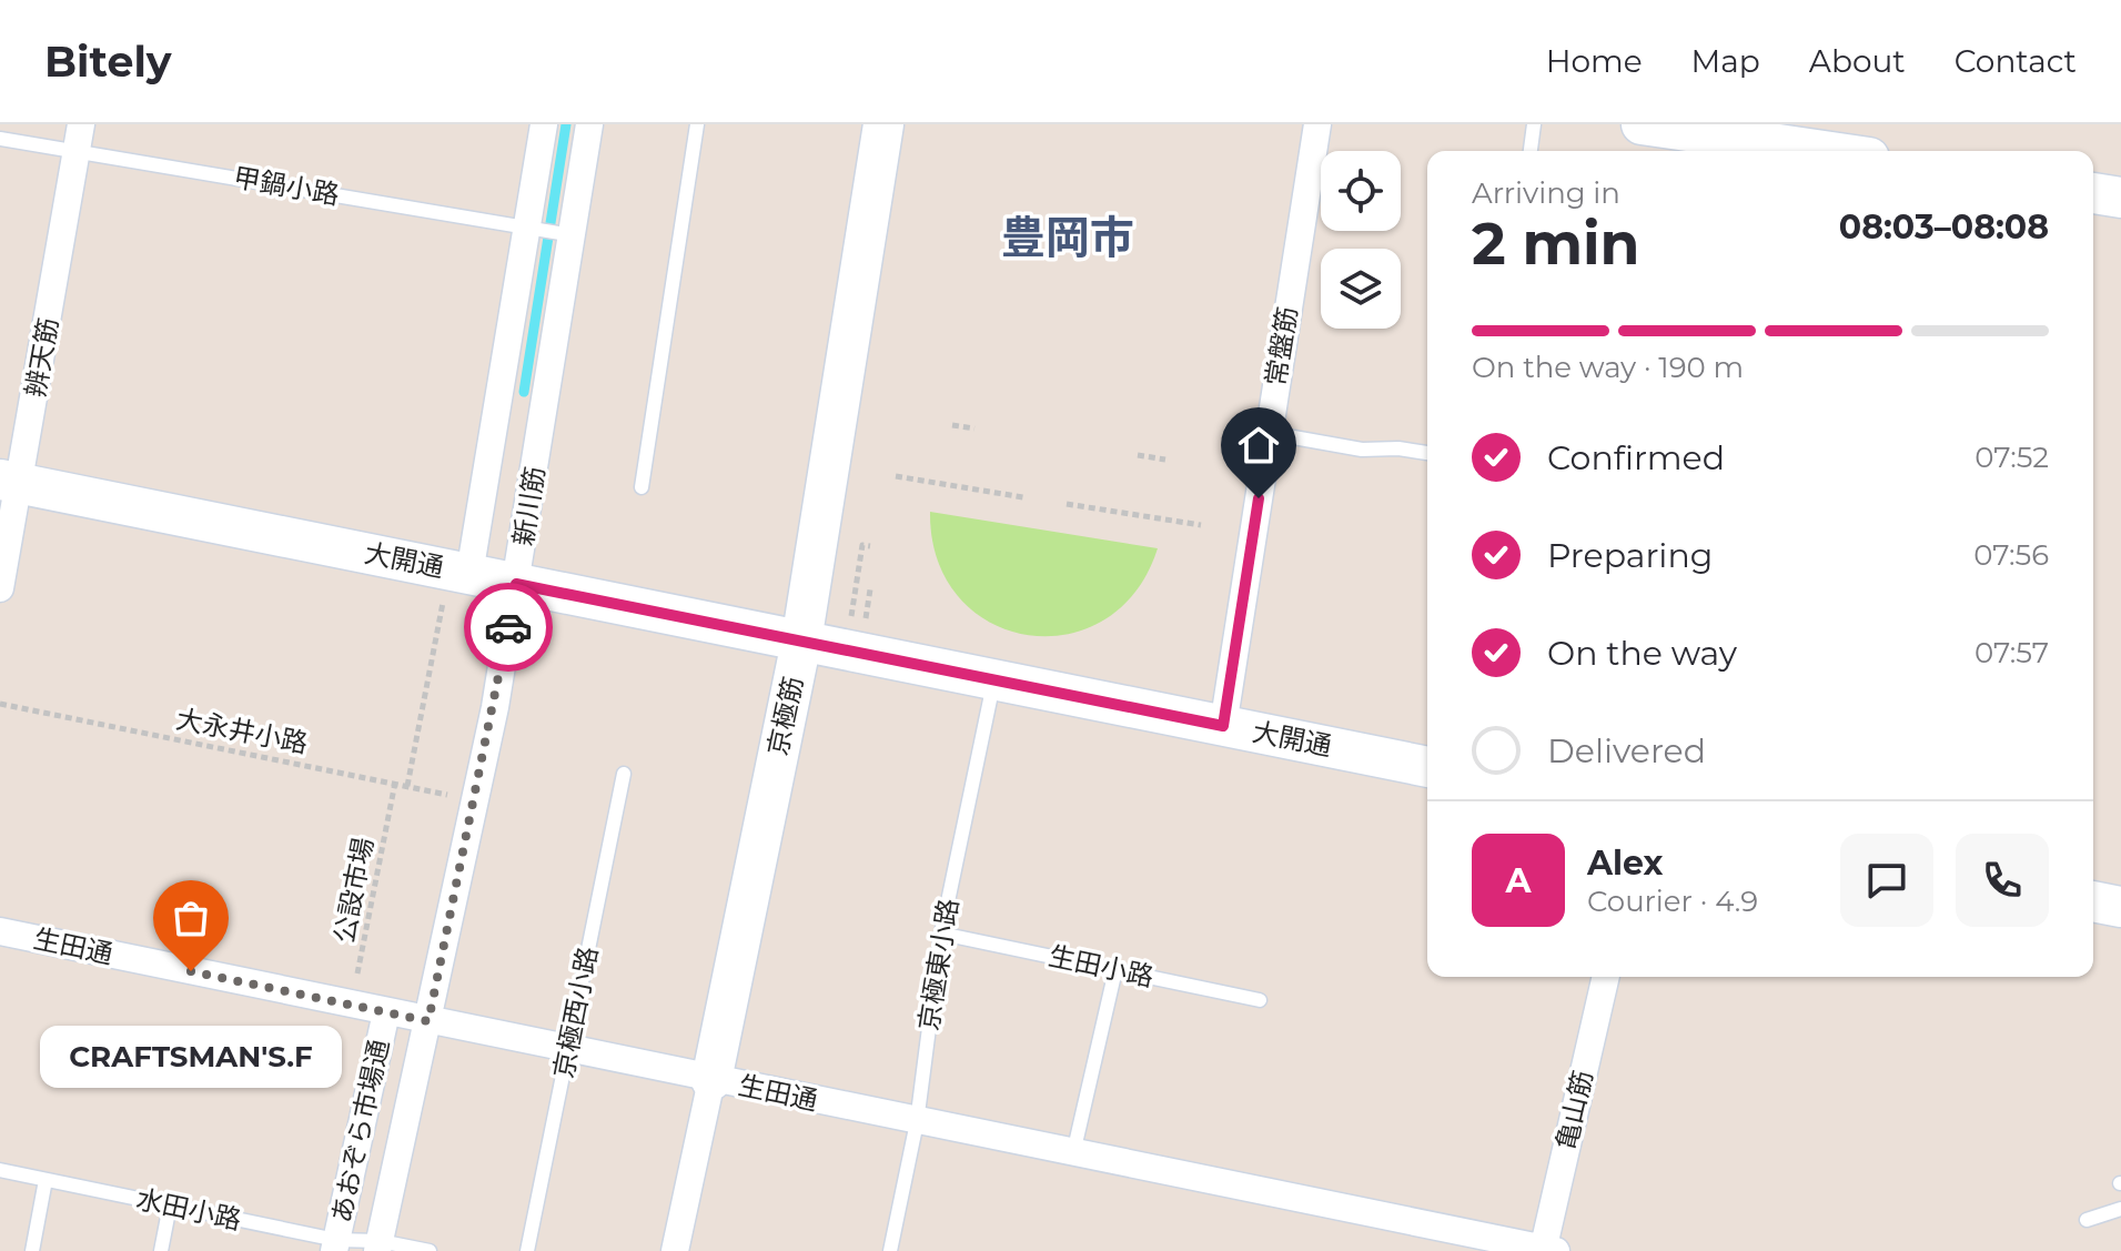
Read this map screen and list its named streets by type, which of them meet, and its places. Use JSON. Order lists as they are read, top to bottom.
{
  "streets": {
    "street": [
      "常盤筋",
      "辨天筋",
      "新川筋",
      "大開通",
      "京極筋",
      "生田通",
      "亀山筋",
      "あおぞら市場通"
    ],
    "lane": [
      "甲鍋小路",
      "京極東小路",
      "生田小路",
      "京極西小路",
      "水田小路"
    ],
    "path": ["大永井小路", "公設市場"]
  },
  "crossings": [
    ["甲鍋小路", "辨天筋"],
    ["甲鍋小路", "新川筋"],
    ["常盤筋", "大開通"],
    ["辨天筋", "大開通"],
    ["新川筋", "大開通"],
    ["新川筋", "大永井小路"],
    ["新川筋", "生田通"],
    ["新川筋", "水田小路"],
    ["大開通", "京極筋"],
    ["大開通", "京極東小路"],
    ["京極筋", "生田通"],
    ["大永井小路", "公設市場"],
    ["公設市場", "生田通"],
    ["生田通", "京極東小路"],
    ["生田通", "京極西小路"],
    ["生田通", "亀山筋"],
    ["生田通", "あおぞら市場通"],
    ["京極東小路", "生田小路"],
    ["あおぞら市場通", "水田小路"]
  ],
  "districts": ["豊岡市"],
  "places": ["CRAFTSMAN'S.F"],
  "page": {
    "header": "Bitely",
    "nav": [
      "Home",
      "Map",
      "About",
      "Contact"
    ],
    "heading": ["2 min", "Arriving in", "08:03–08:08"],
    "panel": ["Alex", "Courier · 4.9"],
    "bar": "On the way · 190 m",
    "list": [
      ["Confirmed", "07:52"],
      ["Preparing", "07:56"],
      ["On the way", "07:57"],
      "Delivered"
    ],
    "round": "A",
    "bubble": "CRAFTSMAN'S.F"
  }
}
